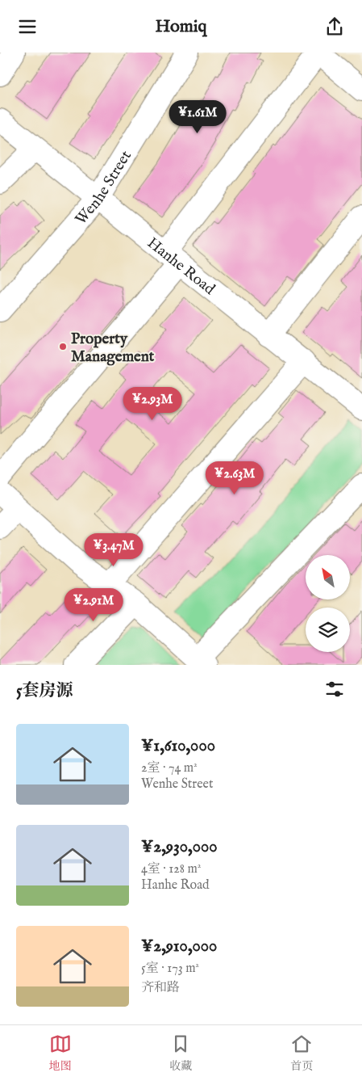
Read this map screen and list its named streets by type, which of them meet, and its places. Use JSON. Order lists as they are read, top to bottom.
{
  "streets": {
    "street": ["Wenhe Street", "Hanhe Road"]
  },
  "crossings": [
    ["Wenhe Street", "Hanhe Road"]
  ],
  "places": ["Property Management"],
  "north": "top left",
  "page": {
    "header": "Homiq",
    "price": [
      "¥1.61M",
      "¥2.93M",
      "¥2.63M",
      "¥3.47M",
      "¥2.91M"
    ],
    "heading": "5套房源",
    "list": [
      {
        "name": "¥1,610,000",
        "note": "2室 · 74 m² · Wenhe Street"
      },
      {
        "name": "¥2,930,000",
        "note": "4室 · 128 m² · Hanhe Road"
      },
      {
        "name": "¥2,910,000",
        "note": "5室 · 173 m² · 齐和路"
      }
    ],
    "tabs": ["地图", "收藏", "首页"]
  }
}
